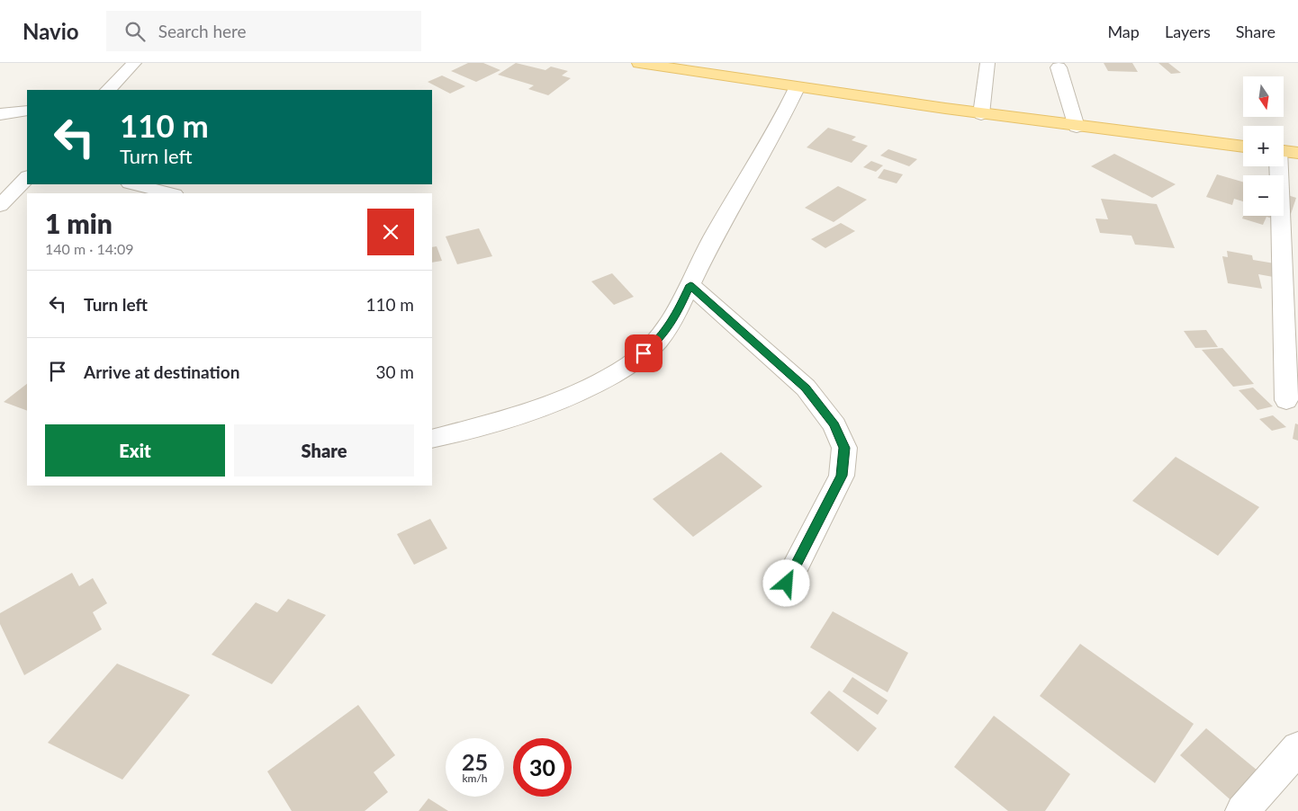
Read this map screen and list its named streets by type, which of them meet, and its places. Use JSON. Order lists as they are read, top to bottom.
{
  "north": "bottom",
  "page": {
    "header": "Navio",
    "search": "Search here",
    "nav": ["Map", "Layers", "Share"],
    "map_buttons": ["+", "−"],
    "turn": ["110 m", "Turn left"],
    "heading": ["1 min", "140 m · 14:09"],
    "list": [
      {
        "name": "Turn left",
        "value": "110 m"
      },
      {
        "name": "Arrive at destination",
        "value": "30 m"
      }
    ],
    "buttons": ["Exit", "Share"],
    "speed": "25 km/h",
    "limit": "30"
  }
}
